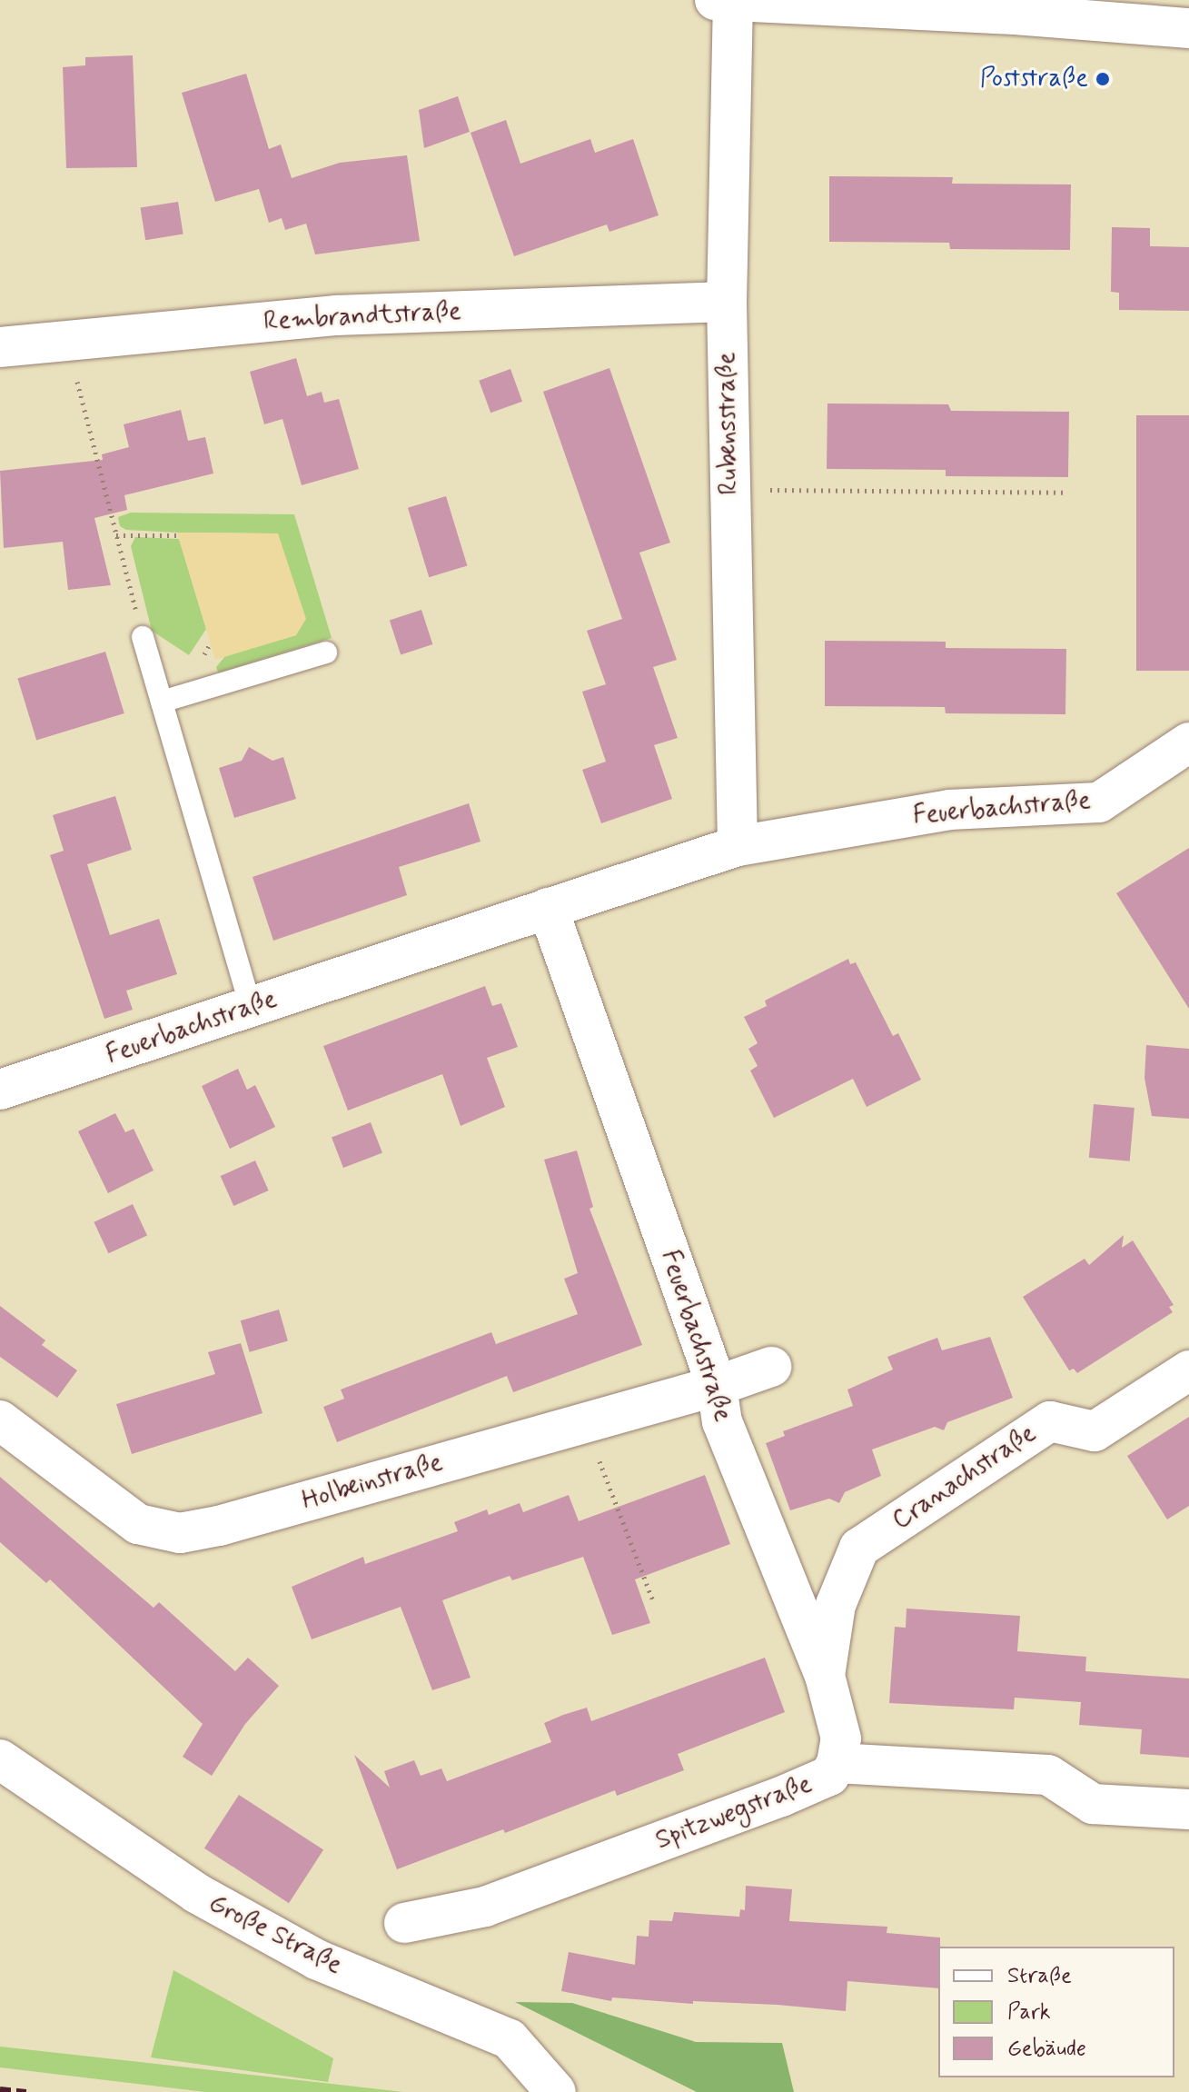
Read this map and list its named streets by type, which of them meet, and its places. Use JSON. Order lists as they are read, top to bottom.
{
  "streets": {
    "street": [
      "Rembrandtstraße",
      "Rubensstraße",
      "Feuerbachstraße",
      "Cranachstraße",
      "Holbeinstraße",
      "Spitzwegstraße",
      "Große Straße"
    ]
  },
  "crossings": [
    ["Rembrandtstraße", "Rubensstraße"],
    ["Rubensstraße", "Feuerbachstraße"],
    ["Feuerbachstraße", "Cranachstraße"],
    ["Feuerbachstraße", "Holbeinstraße"],
    ["Feuerbachstraße", "Spitzwegstraße"]
  ],
  "places": ["Poststraße"],
  "legend": ["Straße", "Park", "Gebäude"]
}
